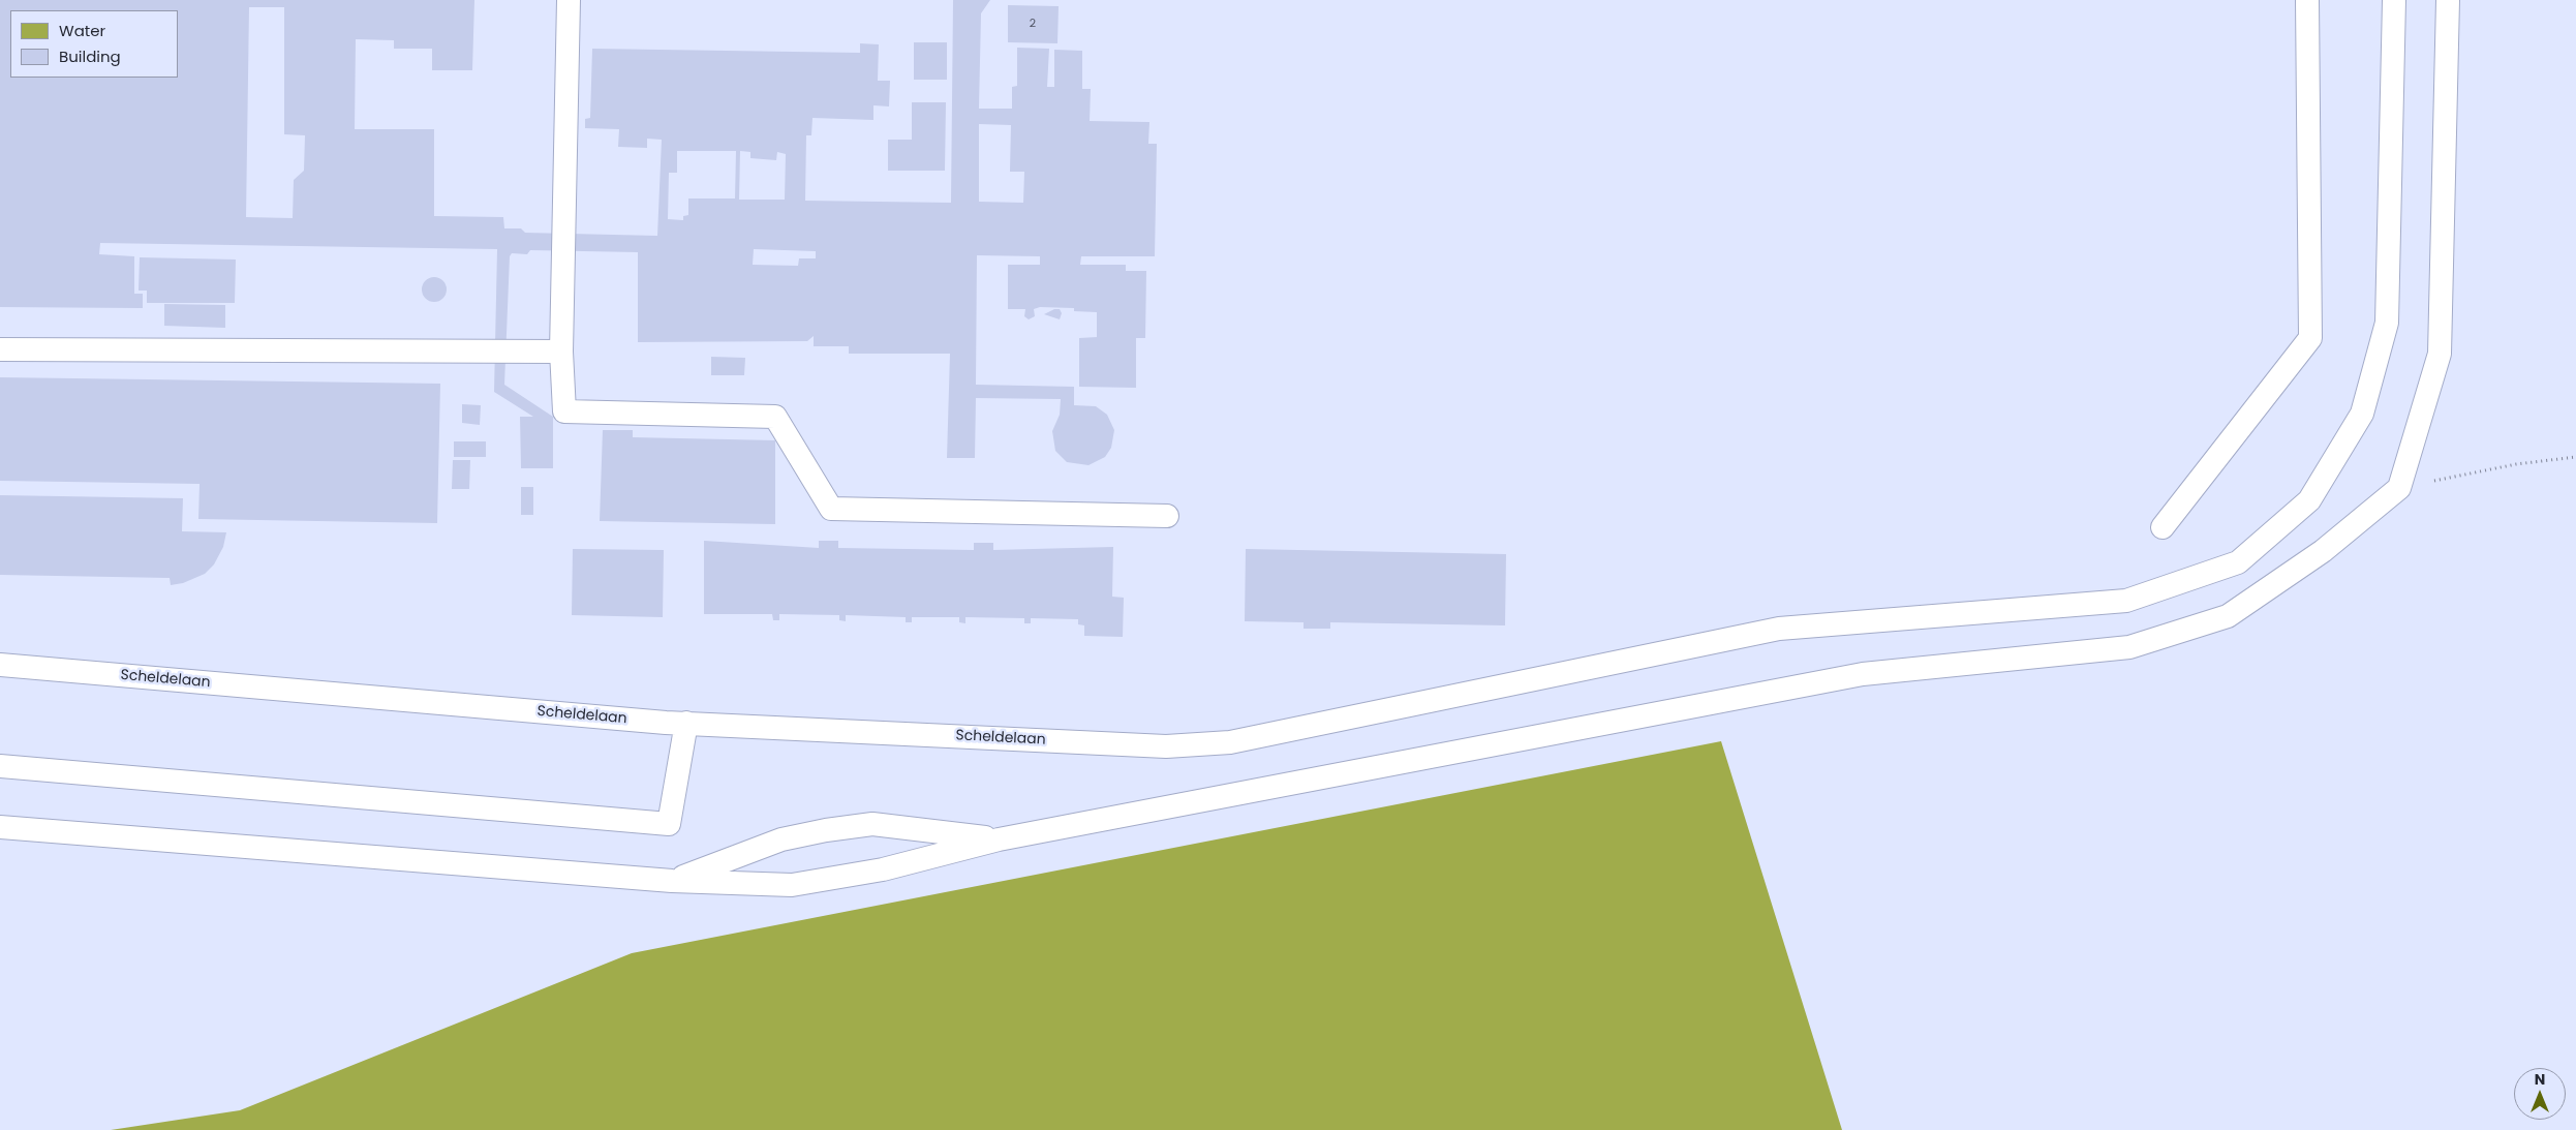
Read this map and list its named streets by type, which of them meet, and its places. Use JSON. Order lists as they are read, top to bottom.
{
  "streets": {
    "lane": ["Scheldelaan"]
  },
  "house_numbers": ["2"],
  "legend": ["Water", "Building"],
  "north": "top"
}
